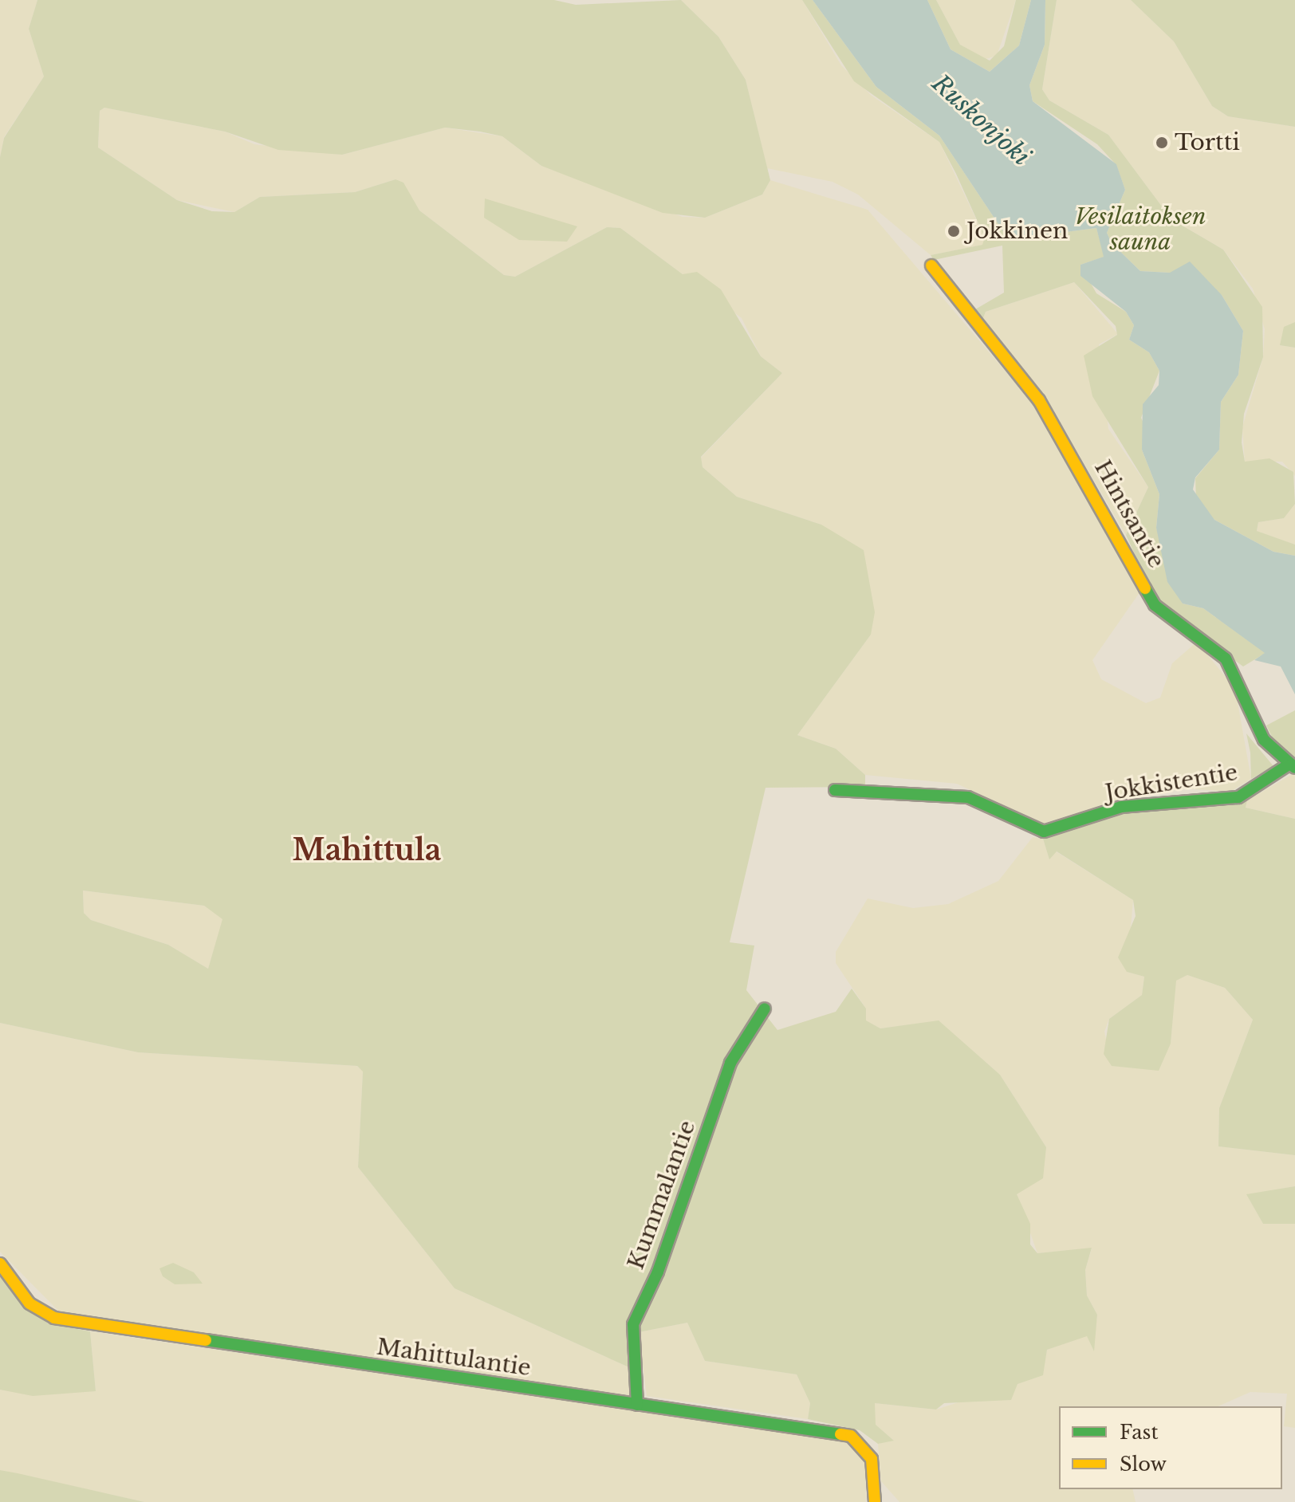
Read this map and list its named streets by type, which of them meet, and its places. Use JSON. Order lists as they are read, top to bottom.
{
  "streets": {
    "street": [
      "Hintsantie",
      "Jokkistentie",
      "Kummalantie",
      "Mahittulantie"
    ]
  },
  "crossings": [
    ["Hintsantie", "Jokkistentie"],
    ["Kummalantie", "Mahittulantie"]
  ],
  "districts": ["Mahittula"],
  "water": ["Ruskonjoki"],
  "parks": ["Vesilaitoksen sauna"],
  "places": ["Tortti", "Jokkinen"],
  "legend": ["Fast", "Slow"]
}
